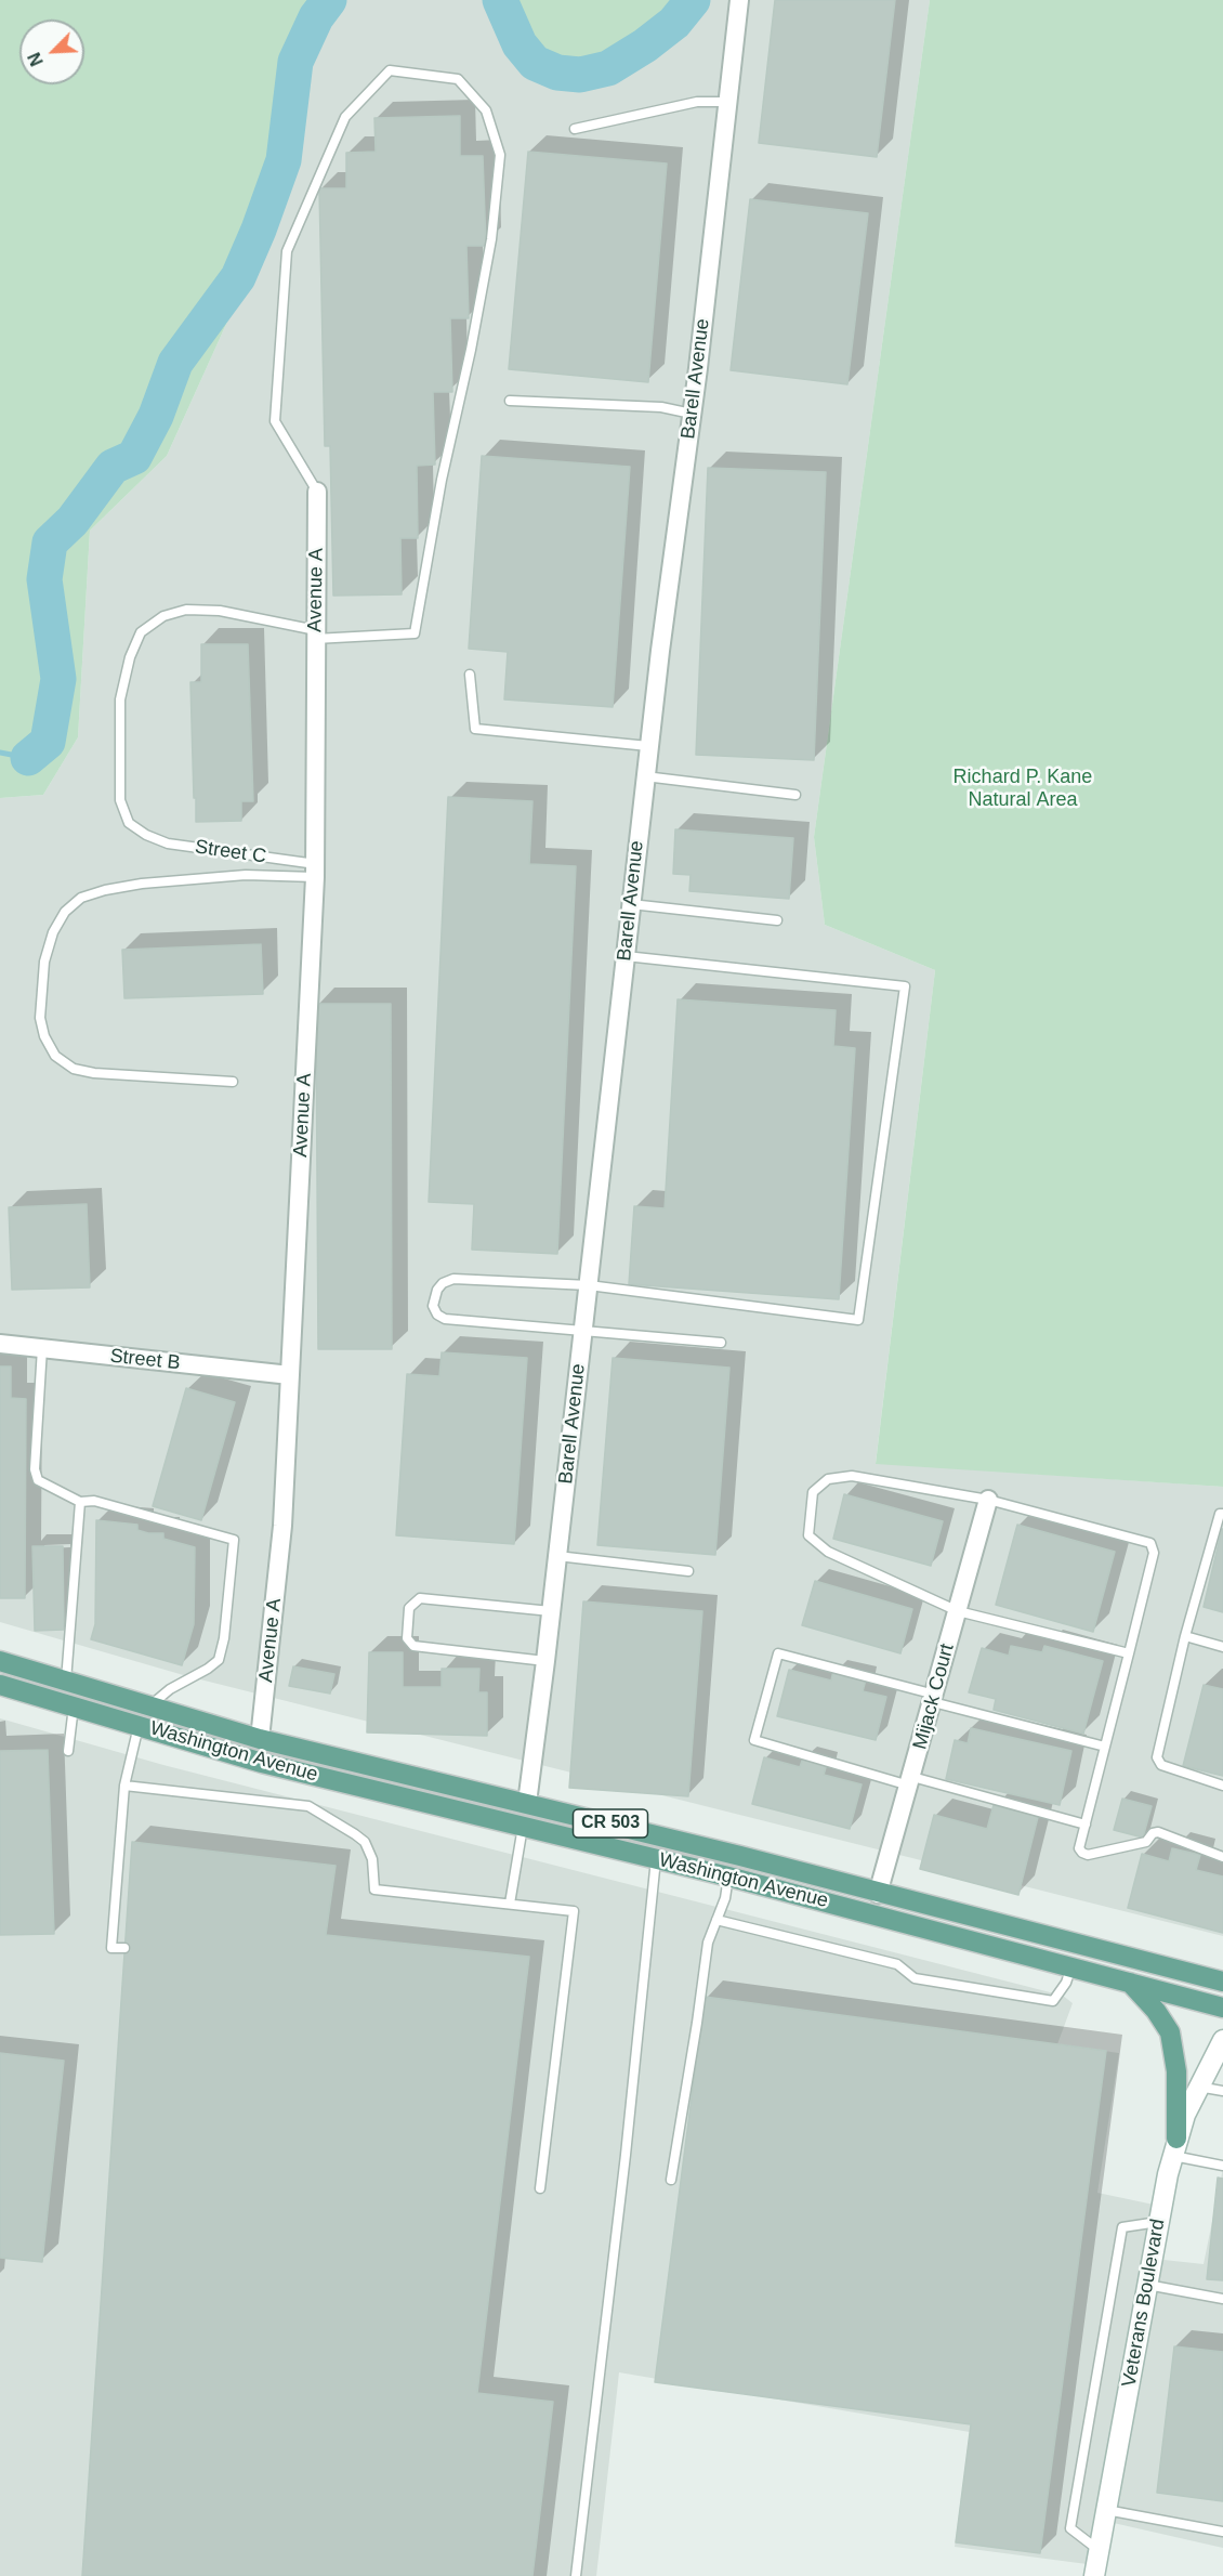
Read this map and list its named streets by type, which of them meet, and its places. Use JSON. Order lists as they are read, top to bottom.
{
  "streets": {
    "main road": ["Washington Avenue", "CR 503"],
    "street": [
      "Barell Avenue",
      "Avenue A",
      "Street B",
      "Mijack Court",
      "Veterans Boulevard"
    ],
    "lane": ["Street C"]
  },
  "crossings": [
    ["Barell Avenue", "Washington Avenue"],
    ["Avenue A", "Street C"],
    ["Avenue A", "Street B"],
    ["Avenue A", "Washington Avenue"],
    ["Mijack Court", "Washington Avenue"]
  ],
  "parks": ["Richard P. Kane Natural Area"],
  "north": "bottom left"
}
